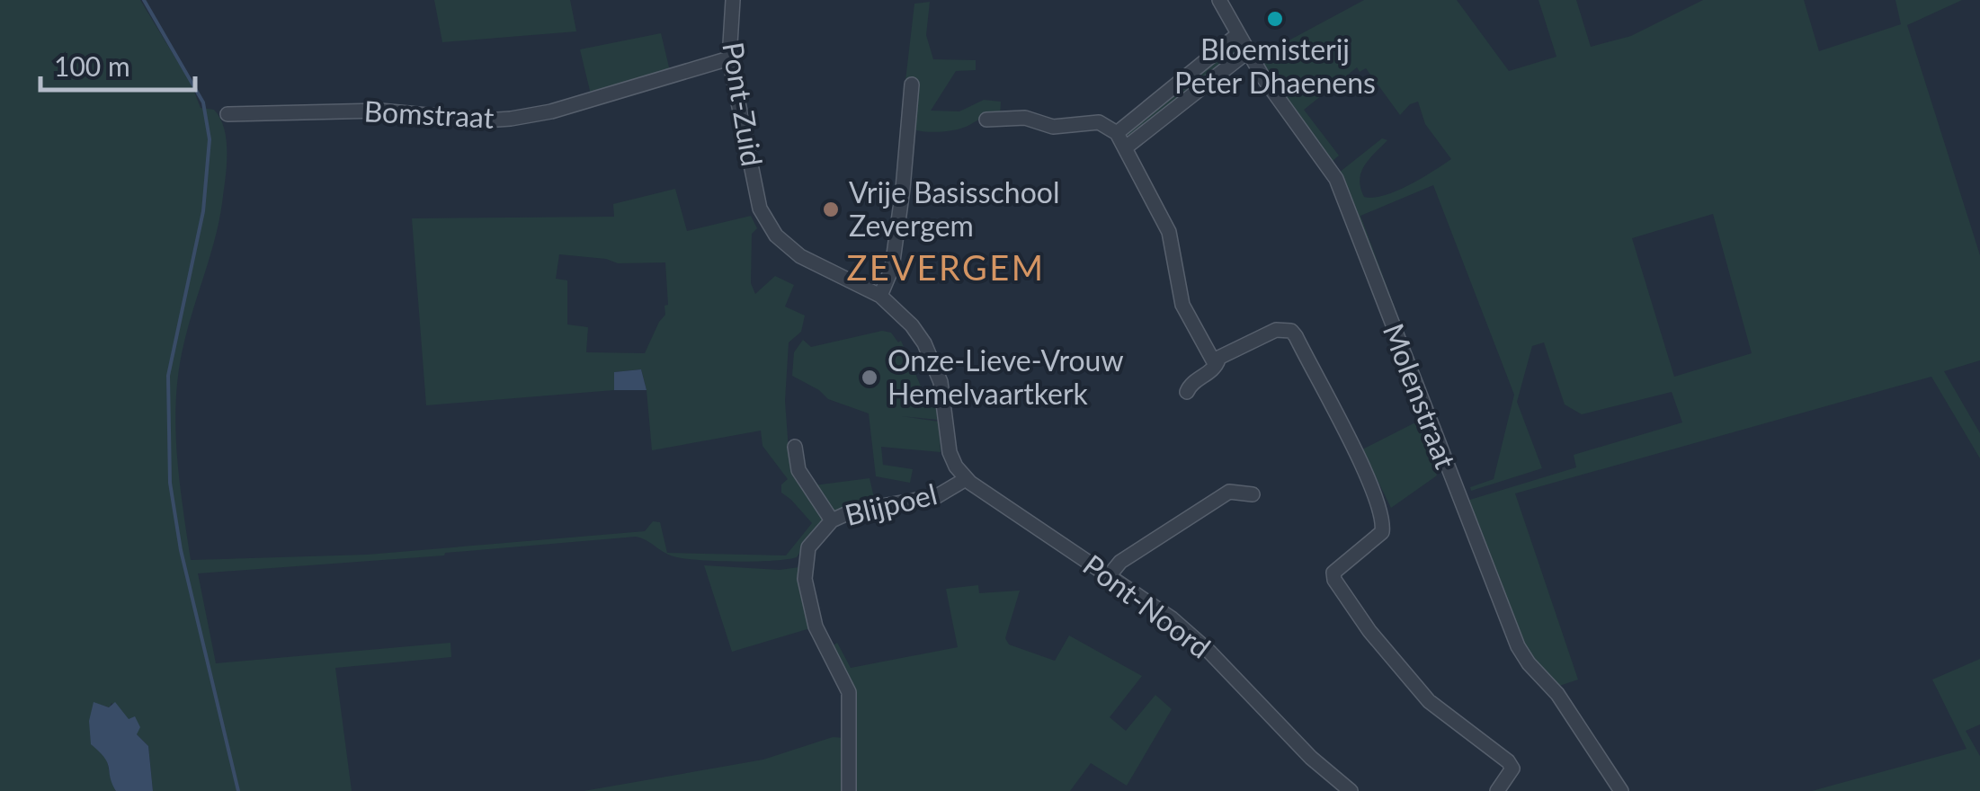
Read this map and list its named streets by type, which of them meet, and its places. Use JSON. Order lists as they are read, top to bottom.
{
  "streets": {
    "street": [
      "Pont-Zuid",
      "Bomstraat",
      "Molenstraat",
      "Blijpoel",
      "Pont-Noord"
    ]
  },
  "crossings": [
    ["Pont-Zuid", "Bomstraat"],
    ["Blijpoel", "Pont-Noord"]
  ],
  "districts": ["ZEVERGEM"],
  "places": ["Bloemisterij Peter Dhaenens", "Vrije Basisschool Zevergem", "Onze-Lieve-Vrouw Hemelvaartkerk"],
  "scale_bar": "100 m"
}
